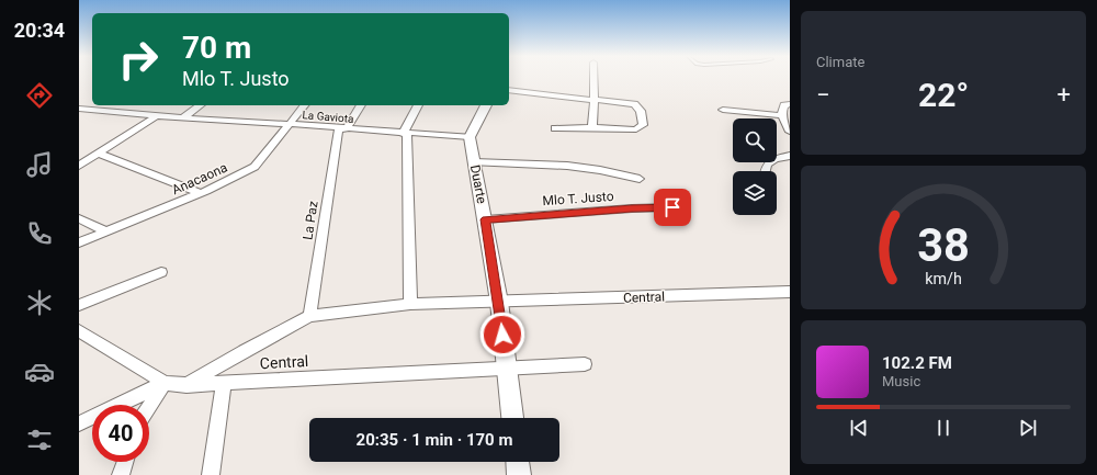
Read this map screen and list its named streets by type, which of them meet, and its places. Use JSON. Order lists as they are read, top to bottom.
{
  "streets": {
    "street": [
      "La Gaviota",
      "Anacaona",
      "Duarte",
      "Mlo T. Justo",
      "La Paz",
      "Central"
    ]
  },
  "crossings": [
    ["La Gaviota", "Anacaona"],
    ["La Gaviota", "Duarte"],
    ["La Gaviota", "La Paz"],
    ["Duarte", "Mlo T. Justo"],
    ["Duarte", "Central"],
    ["La Paz", "Central"]
  ],
  "page": {
    "tabs": "20:34",
    "tile": "Climate",
    "turn": ["70 m", "Mlo T. Justo"],
    "heat": ["−", "22°", "+"],
    "song": ["102.2 FM", "Music"],
    "limit": "40",
    "trip": "20:35 · 1 min · 170 m",
    "gauge": ["38", "km/h"]
  }
}
